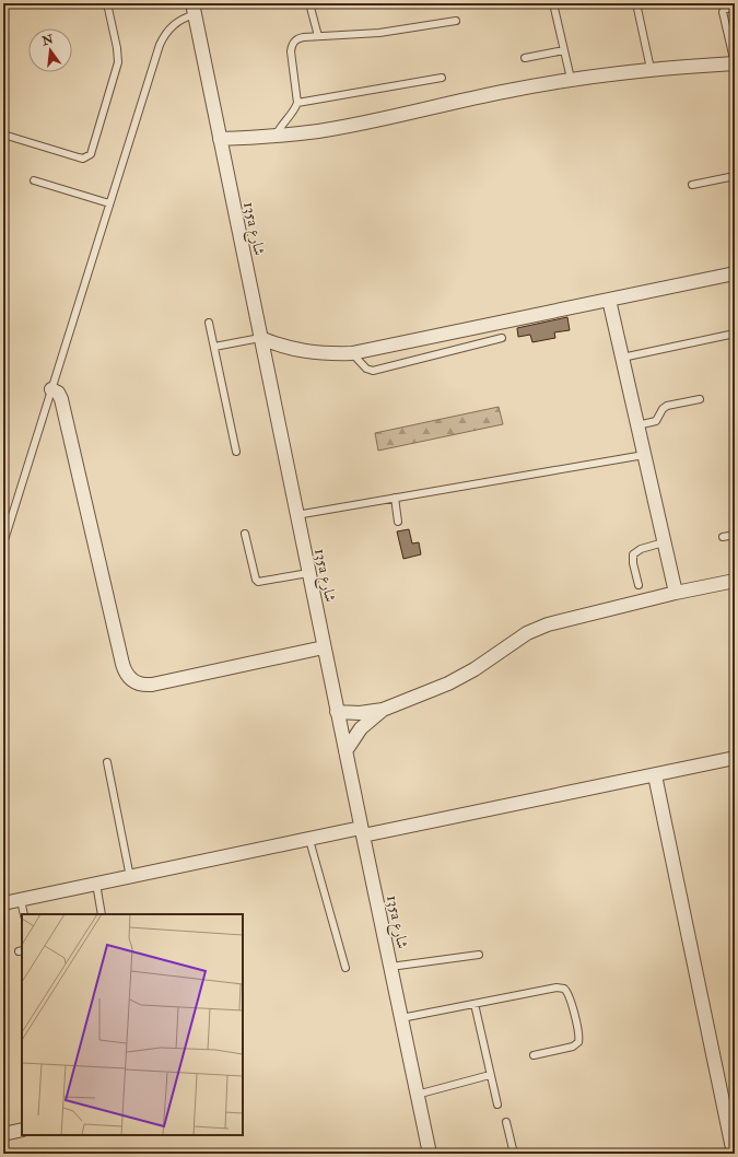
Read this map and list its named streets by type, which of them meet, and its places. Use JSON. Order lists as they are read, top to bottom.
{
  "streets": {
    "street": ["135a شارع"]
  },
  "north": "top"
}
